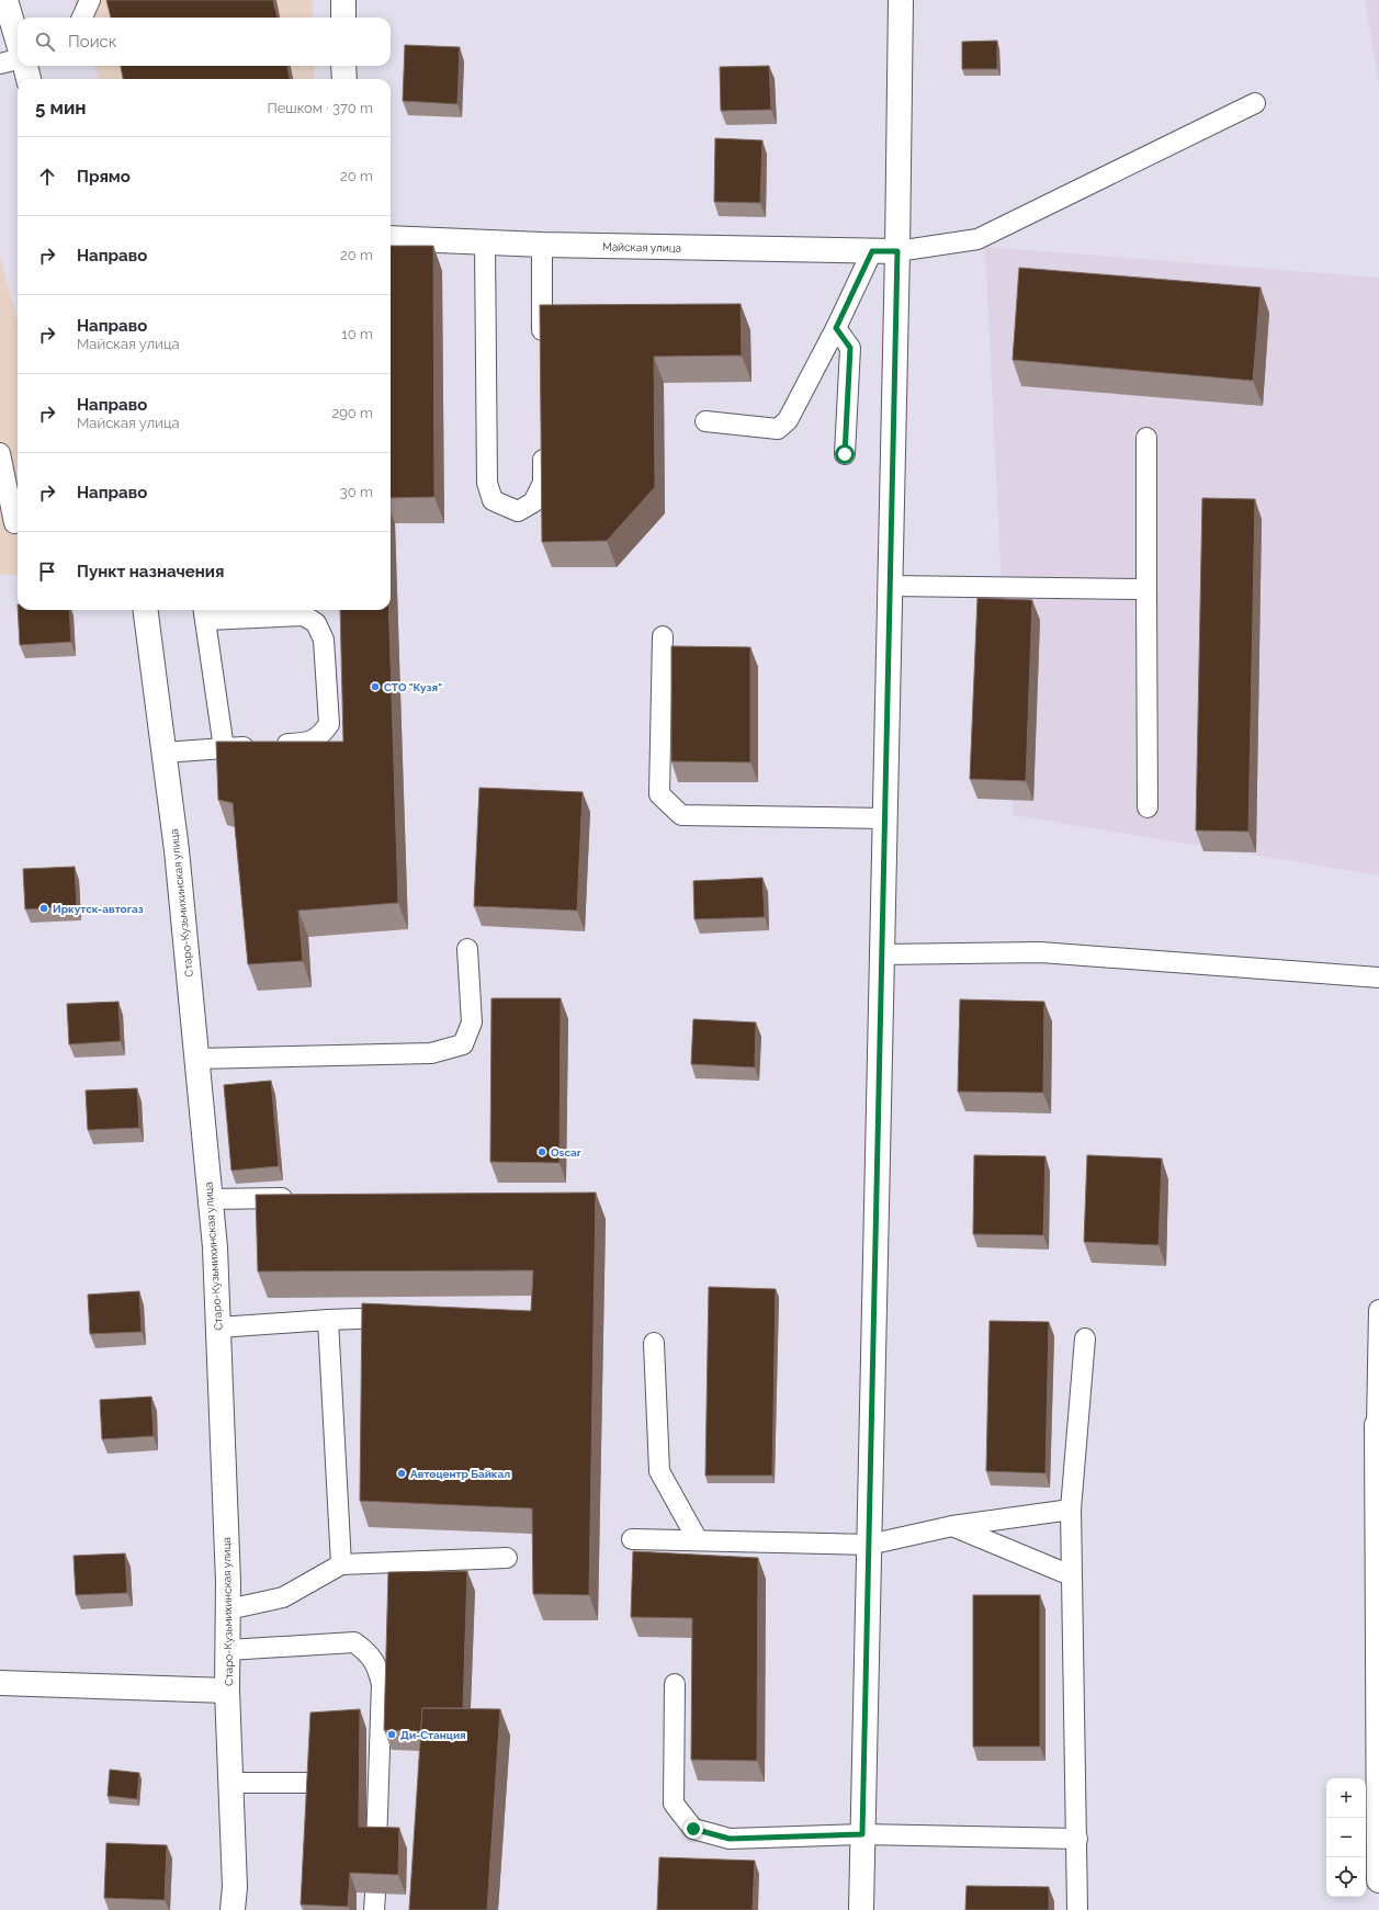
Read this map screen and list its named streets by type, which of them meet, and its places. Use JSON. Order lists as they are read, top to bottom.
{
  "streets": {
    "street": ["Майская улица", "Старо-Кузьмихинская улица"]
  },
  "places": [
    "СТО \"Кузя\"",
    "Иркутск-автогаз",
    "Oscar",
    "Автоцентр Байкал",
    "Ди-Станция"
  ],
  "page": {
    "search": "Поиск",
    "heading": ["5 мин", "Пешком · 370 m"],
    "list": [
      ["Прямо", "20 m"],
      ["Направо", "20 m"],
      ["Направо", "Майская улица", "10 m"],
      ["Направо", "Майская улица", "290 m"],
      ["Направо", "30 m"],
      "Пункт назначения"
    ],
    "map_buttons": ["+", "−"]
  }
}
